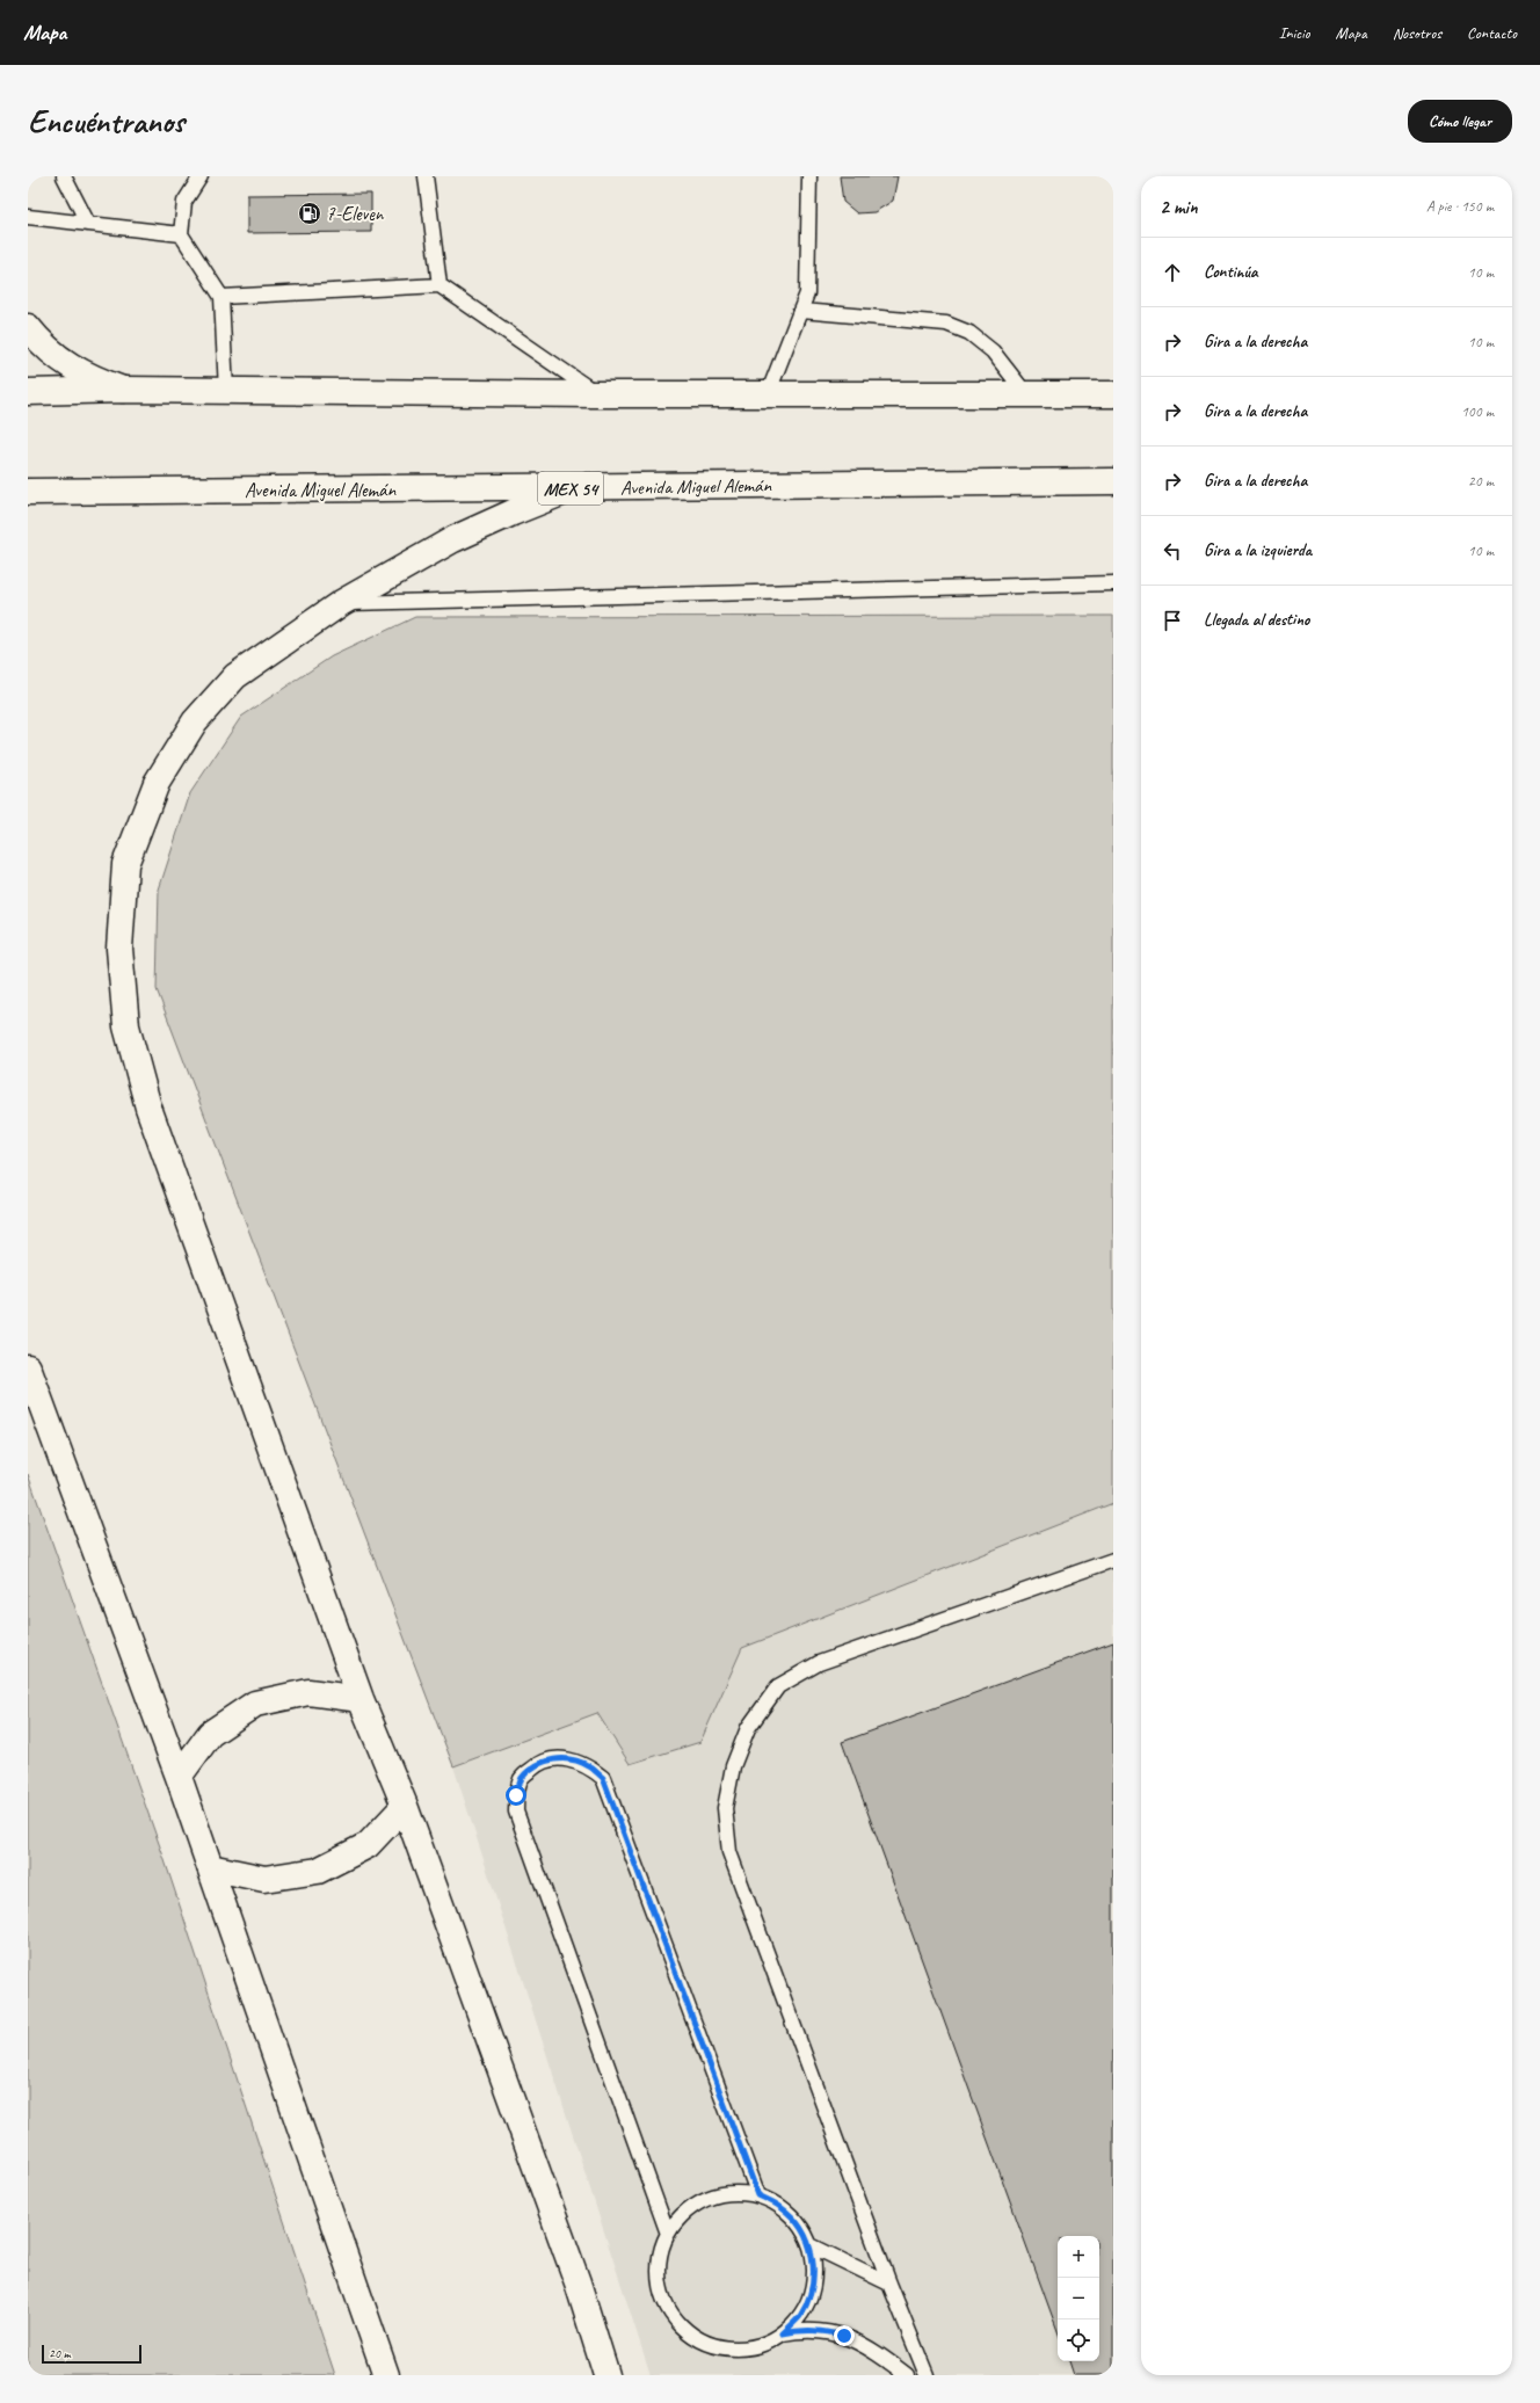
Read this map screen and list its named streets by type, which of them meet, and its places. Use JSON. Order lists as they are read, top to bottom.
{
  "streets": {
    "main road": ["Avenida Miguel Alemán", "MEX 54"]
  },
  "places": {
    "fuel station": ["7-Eleven"]
  },
  "scale_bar": "20 m",
  "page": {
    "header": "Mapa",
    "nav": [
      "Inicio",
      "Mapa",
      "Nosotros",
      "Contacto"
    ],
    "buttons": "Cómo llegar",
    "title": "Encuéntranos",
    "heading": ["2 min", "A pie · 150 m"],
    "list": [
      ["Continúa", "10 m"],
      ["Gira a la derecha", "10 m"],
      ["Gira a la derecha", "100 m"],
      ["Gira a la derecha", "20 m"],
      ["Gira a la izquierda", "10 m"],
      "Llegada al destino"
    ],
    "map_buttons": ["+", "−"],
    "scale": "20 m"
  }
}
